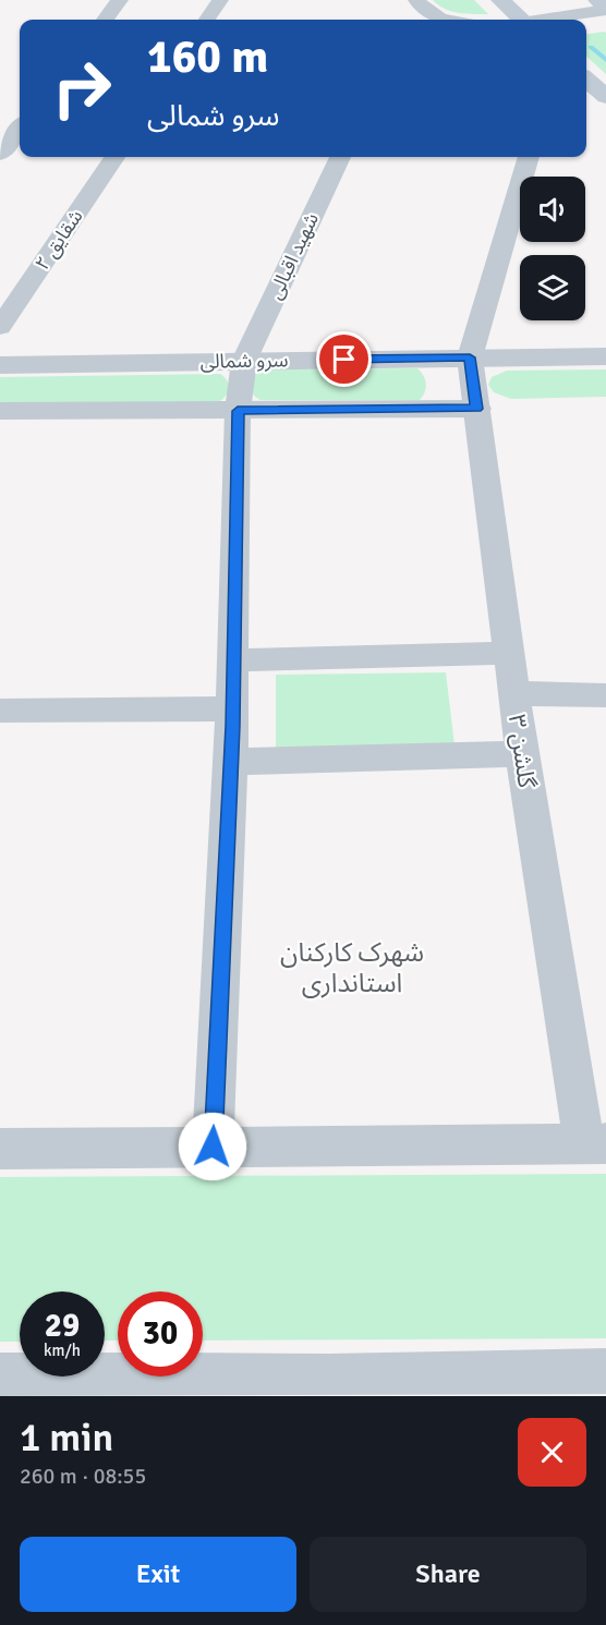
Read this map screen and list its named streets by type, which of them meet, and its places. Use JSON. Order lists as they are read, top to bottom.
{
  "streets": {
    "street": [
      "شقایق ۲",
      "شهید اقبالی",
      "سرو شمالی",
      "گلشن ۳"
    ]
  },
  "crossings": [
    ["شهید اقبالی", "سرو شمالی"],
    ["سرو شمالی", "گلشن ۳"]
  ],
  "districts": ["شهرک کارکنان استانداری"],
  "page": {
    "turn": ["160 m", "سرو شمالی"],
    "speed": "29 km/h",
    "limit": "30",
    "heading": ["1 min", "260 m · 08:55"],
    "buttons": ["Exit", "Share"]
  }
}
